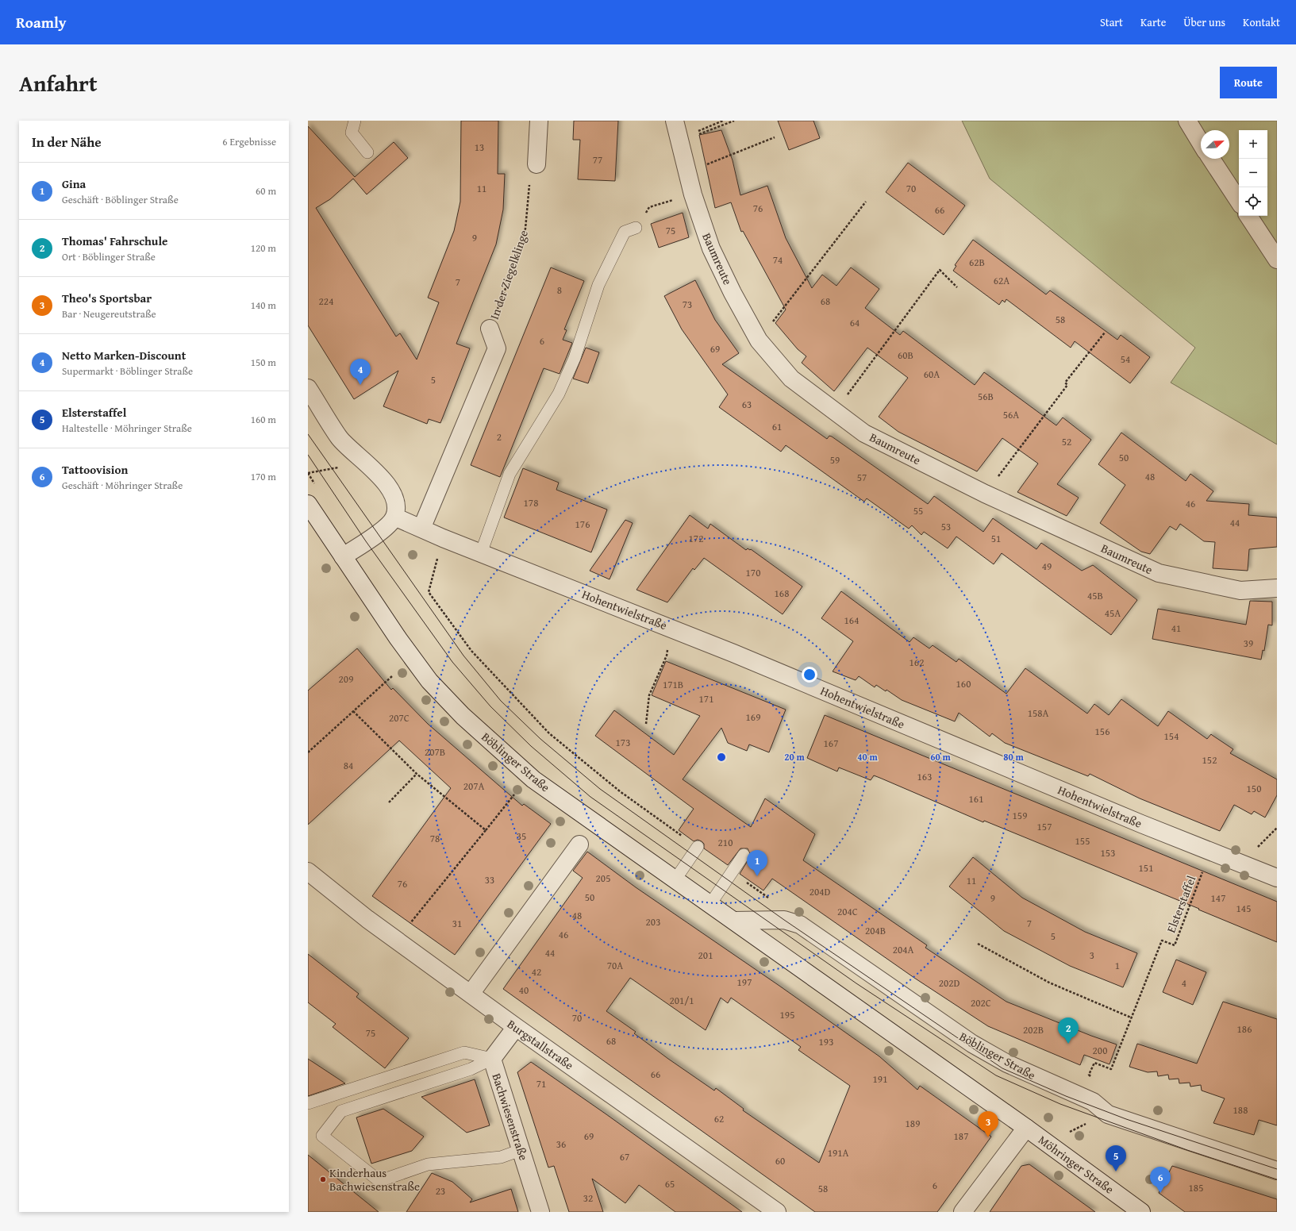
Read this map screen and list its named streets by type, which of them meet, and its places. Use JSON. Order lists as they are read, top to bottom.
{
  "streets": {
    "street": [
      "Baumreute",
      "In der Ziegelklinge",
      "Hohentwielstraße",
      "Böblinger Straße",
      "Burgstallstraße",
      "Bachwiesenstraße",
      "Möhringer Straße"
    ],
    "path": ["Elsterstaffel"]
  },
  "crossings": [
    ["In der Ziegelklinge", "Hohentwielstraße"],
    ["Böblinger Straße", "Möhringer Straße"],
    ["Burgstallstraße", "Bachwiesenstraße"]
  ],
  "places": ["Kinderhaus Bachwiesenstraße"],
  "house_numbers": [
    "13",
    "77",
    "11",
    "70",
    "76",
    "66",
    "75",
    "9",
    "74",
    "62B",
    "62A",
    "7",
    "8",
    "224",
    "68",
    "73",
    "58",
    "64",
    "6",
    "69",
    "60B",
    "54",
    "60A",
    "5",
    "56B",
    "63",
    "56A",
    "61",
    "2",
    "52",
    "50",
    "59",
    "48",
    "57",
    "178",
    "46",
    "55",
    "44",
    "176",
    "53",
    "172",
    "51",
    "49",
    "170",
    "168",
    "45B",
    "45A",
    "164",
    "41",
    "39",
    "162",
    "209",
    "160",
    "171B",
    "171",
    "158A",
    "169",
    "207C",
    "156",
    "154",
    "173",
    "167",
    "207B",
    "152",
    "84",
    "163",
    "207A",
    "150",
    "161",
    "159",
    "157",
    "35",
    "78",
    "155",
    "210",
    "153",
    "151",
    "205",
    "33",
    "11",
    "76",
    "204D",
    "50",
    "9",
    "147",
    "145",
    "204C",
    "48",
    "203",
    "31",
    "7",
    "204B",
    "46",
    "5",
    "204A",
    "44",
    "201",
    "3",
    "70A",
    "1",
    "42",
    "197",
    "202D",
    "4",
    "40",
    "201/1",
    "202C",
    "195",
    "70",
    "186",
    "202B",
    "75",
    "68",
    "193",
    "200",
    "66",
    "191",
    "71",
    "188",
    "62",
    "189",
    "69",
    "187",
    "36",
    "191A",
    "67",
    "60",
    "65",
    "6",
    "185",
    "58",
    "23",
    "32"
  ],
  "north": "top right",
  "page": {
    "header": "Roamly",
    "nav": [
      "Start",
      "Karte",
      "Über uns",
      "Kontakt"
    ],
    "title": "Anfahrt",
    "buttons": "Route",
    "heading": ["In der Nähe", "6 Ergebnisse"],
    "map_buttons": ["+", "−"],
    "list": [
      {
        "mark": "1",
        "name": "Gina",
        "note": "Geschäft · Böblinger Straße",
        "value": "60 m"
      },
      {
        "mark": "2",
        "name": "Thomas' Fahrschule",
        "note": "Ort · Böblinger Straße",
        "value": "120 m"
      },
      {
        "mark": "3",
        "name": "Theo's Sportsbar",
        "note": "Bar · Neugereutstraße",
        "value": "140 m"
      },
      {
        "mark": "4",
        "name": "Netto Marken-Discount",
        "note": "Supermarkt · Böblinger Straße",
        "value": "150 m"
      },
      {
        "mark": "5",
        "name": "Elsterstaffel",
        "note": "Haltestelle · Möhringer Straße",
        "value": "160 m"
      },
      {
        "mark": "6",
        "name": "Tattoovision",
        "note": "Geschäft · Möhringer Straße",
        "value": "170 m"
      }
    ],
    "pins": [
      "4",
      "1",
      "2",
      "3",
      "5",
      "6"
    ]
  },
  "rings": [
    "20 m",
    "40 m",
    "60 m",
    "80 m"
  ]
}
